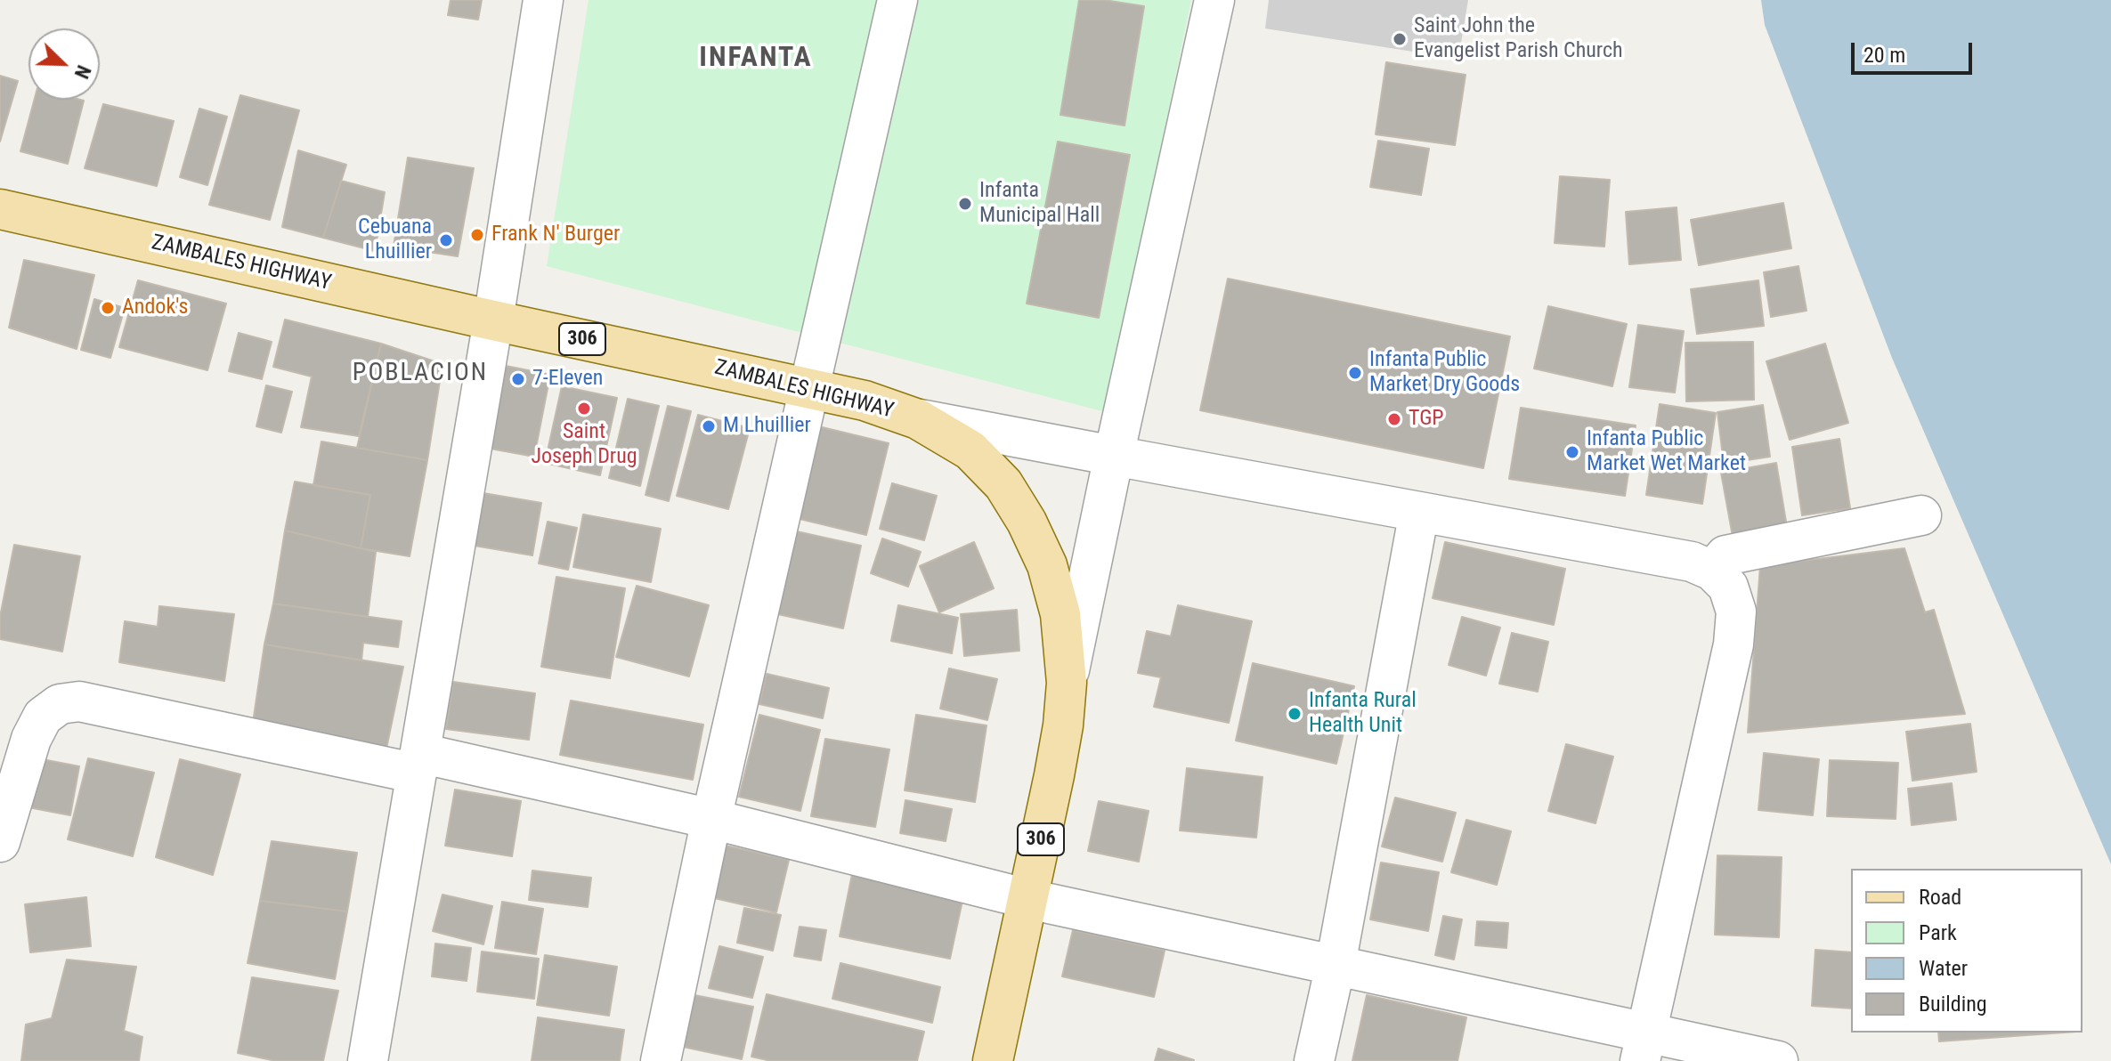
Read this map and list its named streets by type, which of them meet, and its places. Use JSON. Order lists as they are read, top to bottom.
{
  "streets": {
    "main road": ["ZAMBALES HIGHWAY", "306"]
  },
  "districts": ["INFANTA", "POBLACION"],
  "places": [
    "Saint John the Evangelist Parish Church",
    "Infanta Municipal Hall",
    "Frank N' Burger",
    "Cebuana Lhuillier",
    "Andok's",
    "Infanta Public Market Dry Goods",
    "7-Eleven",
    "Saint Joseph Drug",
    "TGP",
    "M Lhuillier",
    "Infanta Public Market Wet Market",
    "Infanta Rural Health Unit"
  ],
  "legend": [
    "Road",
    "Park",
    "Water",
    "Building"
  ],
  "scale_bar": "20 m",
  "north": "bottom right"
}
